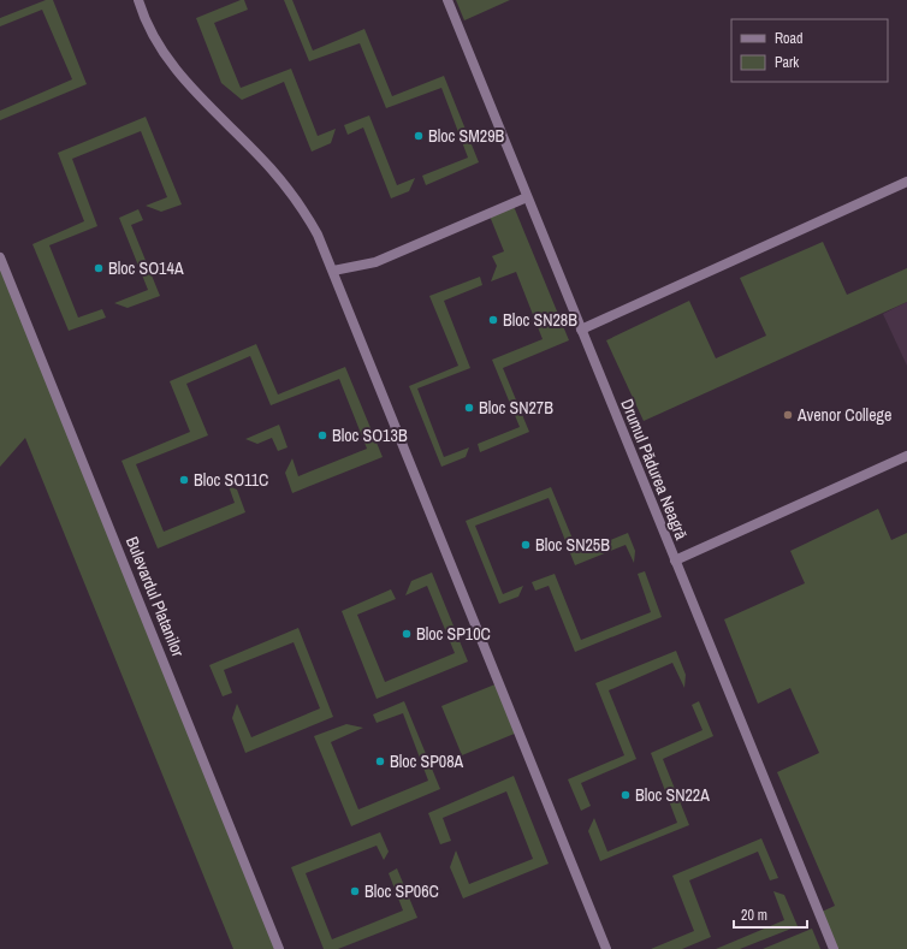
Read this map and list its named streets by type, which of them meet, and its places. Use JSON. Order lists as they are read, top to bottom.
{
  "streets": {
    "street": ["Drumul Pădurea Neagră", "Bulevardul Platanilor"]
  },
  "places": [
    "Bloc SM29B",
    "Bloc SO14A",
    "Bloc SN28B",
    "Bloc SN27B",
    "Avenor College",
    "Bloc SO13B",
    "Bloc SO11C",
    "Bloc SN25B",
    "Bloc SP10C",
    "Bloc SP08A",
    "Bloc SN22A",
    "Bloc SP06C"
  ],
  "legend": ["Road", "Park"],
  "scale_bar": "20 m"
}
